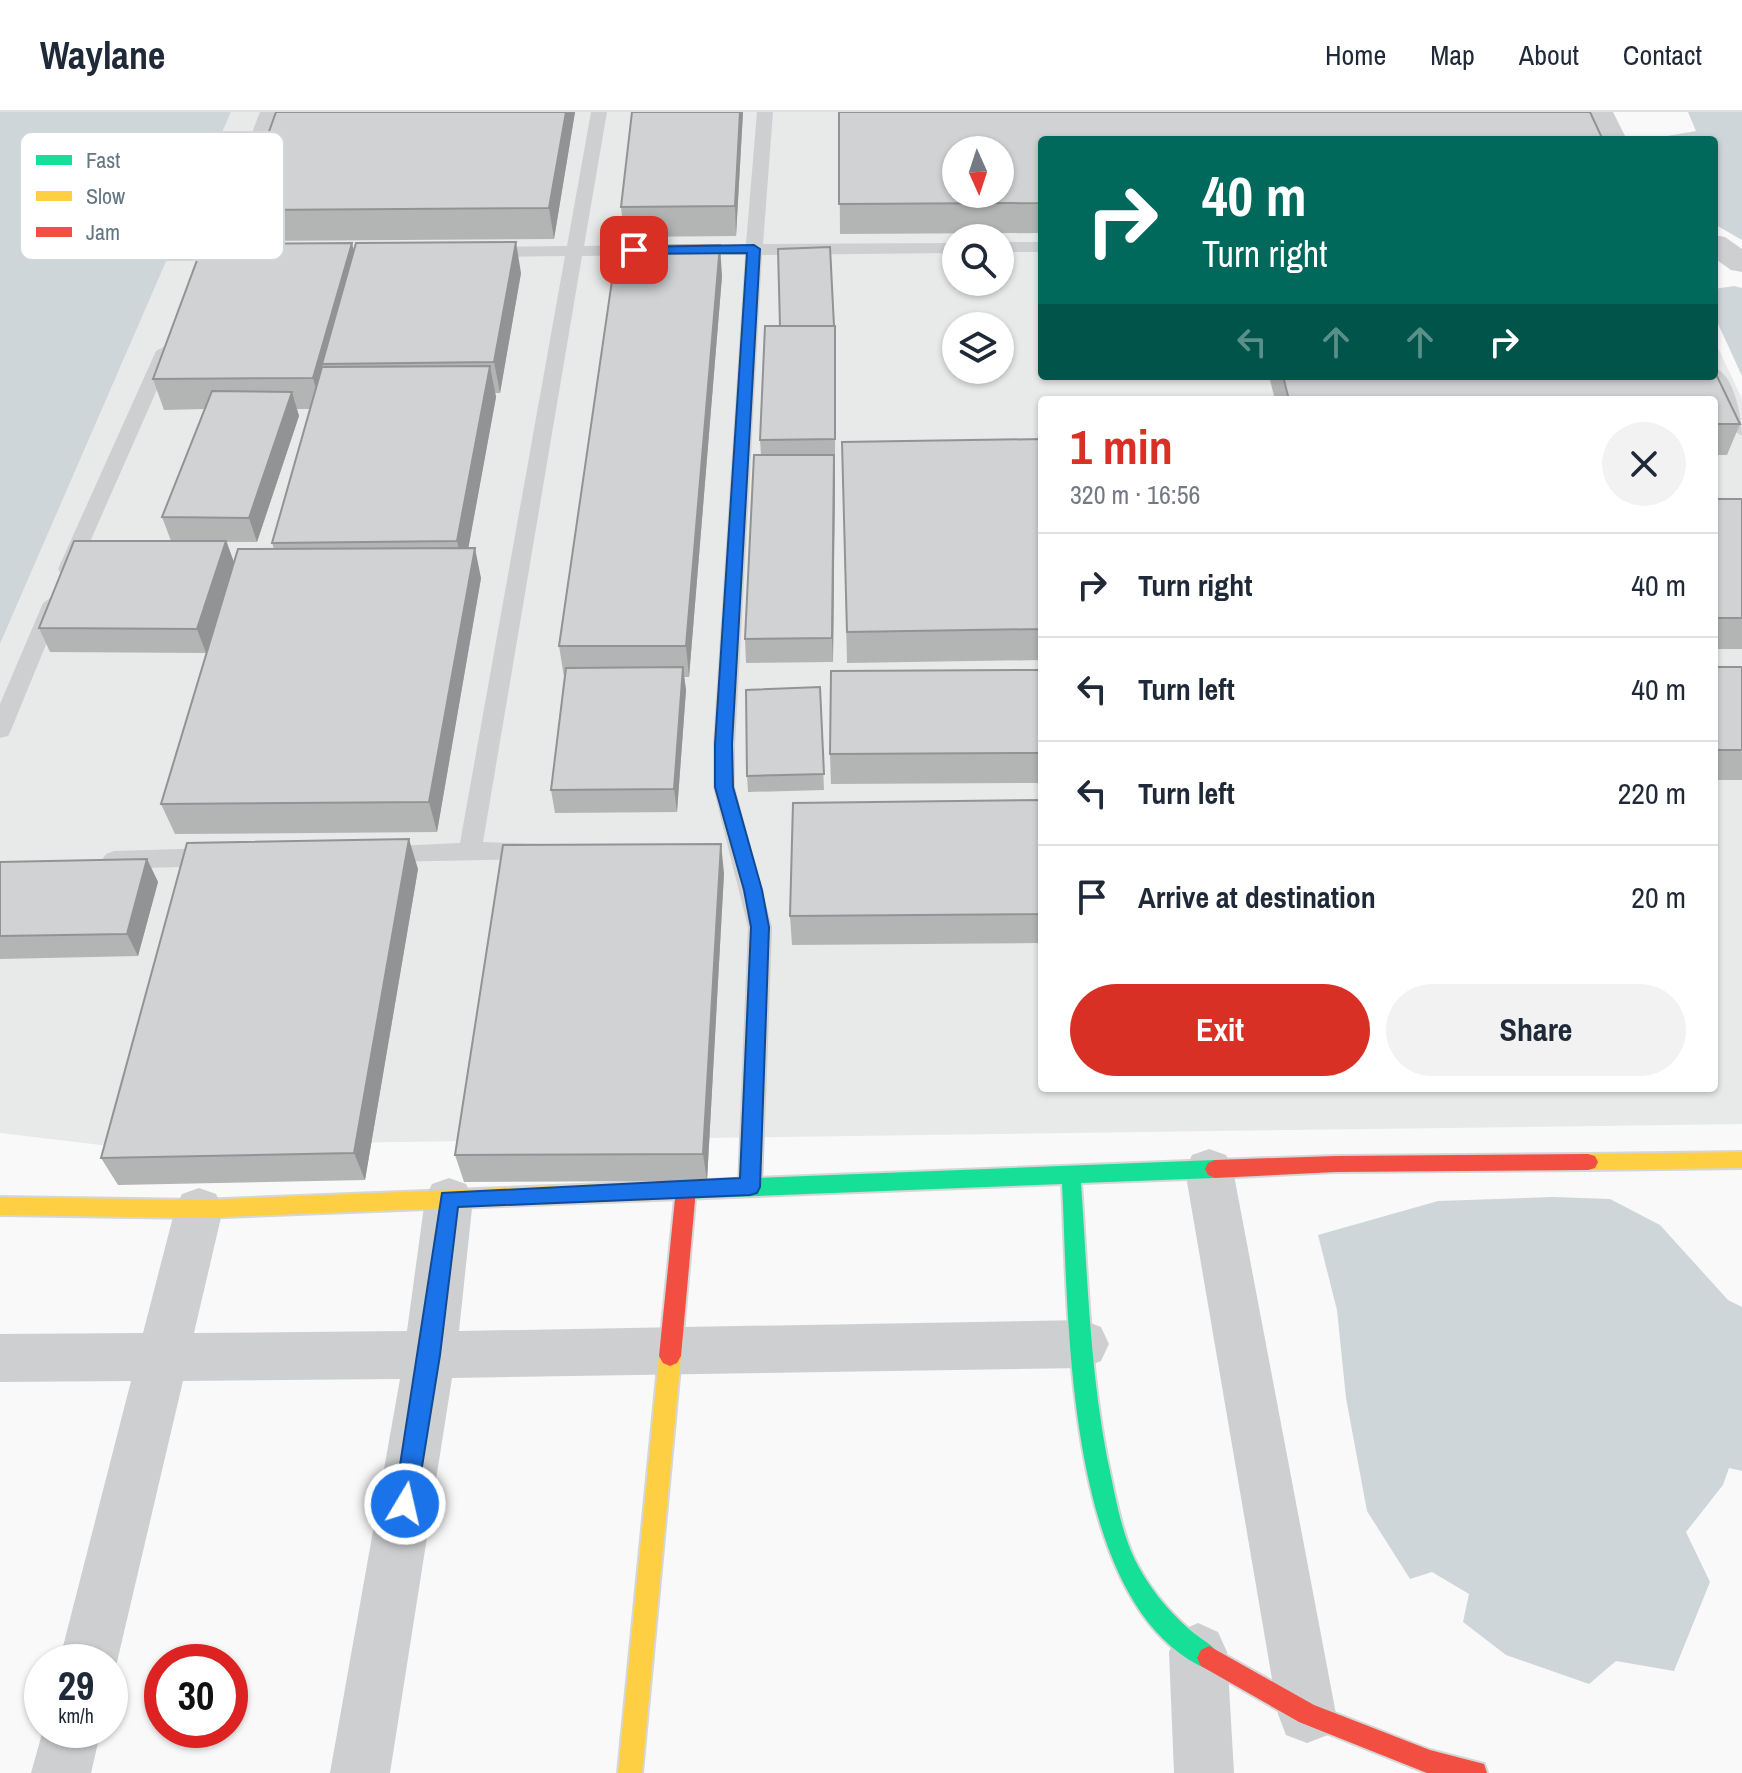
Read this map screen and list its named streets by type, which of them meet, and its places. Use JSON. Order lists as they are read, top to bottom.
{
  "legend": ["Fast", "Slow", "Jam"],
  "north": "bottom",
  "page": {
    "header": "Waylane",
    "nav": [
      "Home",
      "Map",
      "About",
      "Contact"
    ],
    "turn": ["40 m", "Turn right"],
    "heading": ["1 min", "320 m · 16:56"],
    "list": [
      {
        "name": "Turn right",
        "value": "40 m"
      },
      {
        "name": "Turn left",
        "value": "40 m"
      },
      {
        "name": "Turn left",
        "value": "220 m"
      },
      {
        "name": "Arrive at destination",
        "value": "20 m"
      }
    ],
    "buttons": ["Exit", "Share"],
    "speed": "29 km/h",
    "limit": "30"
  }
}
